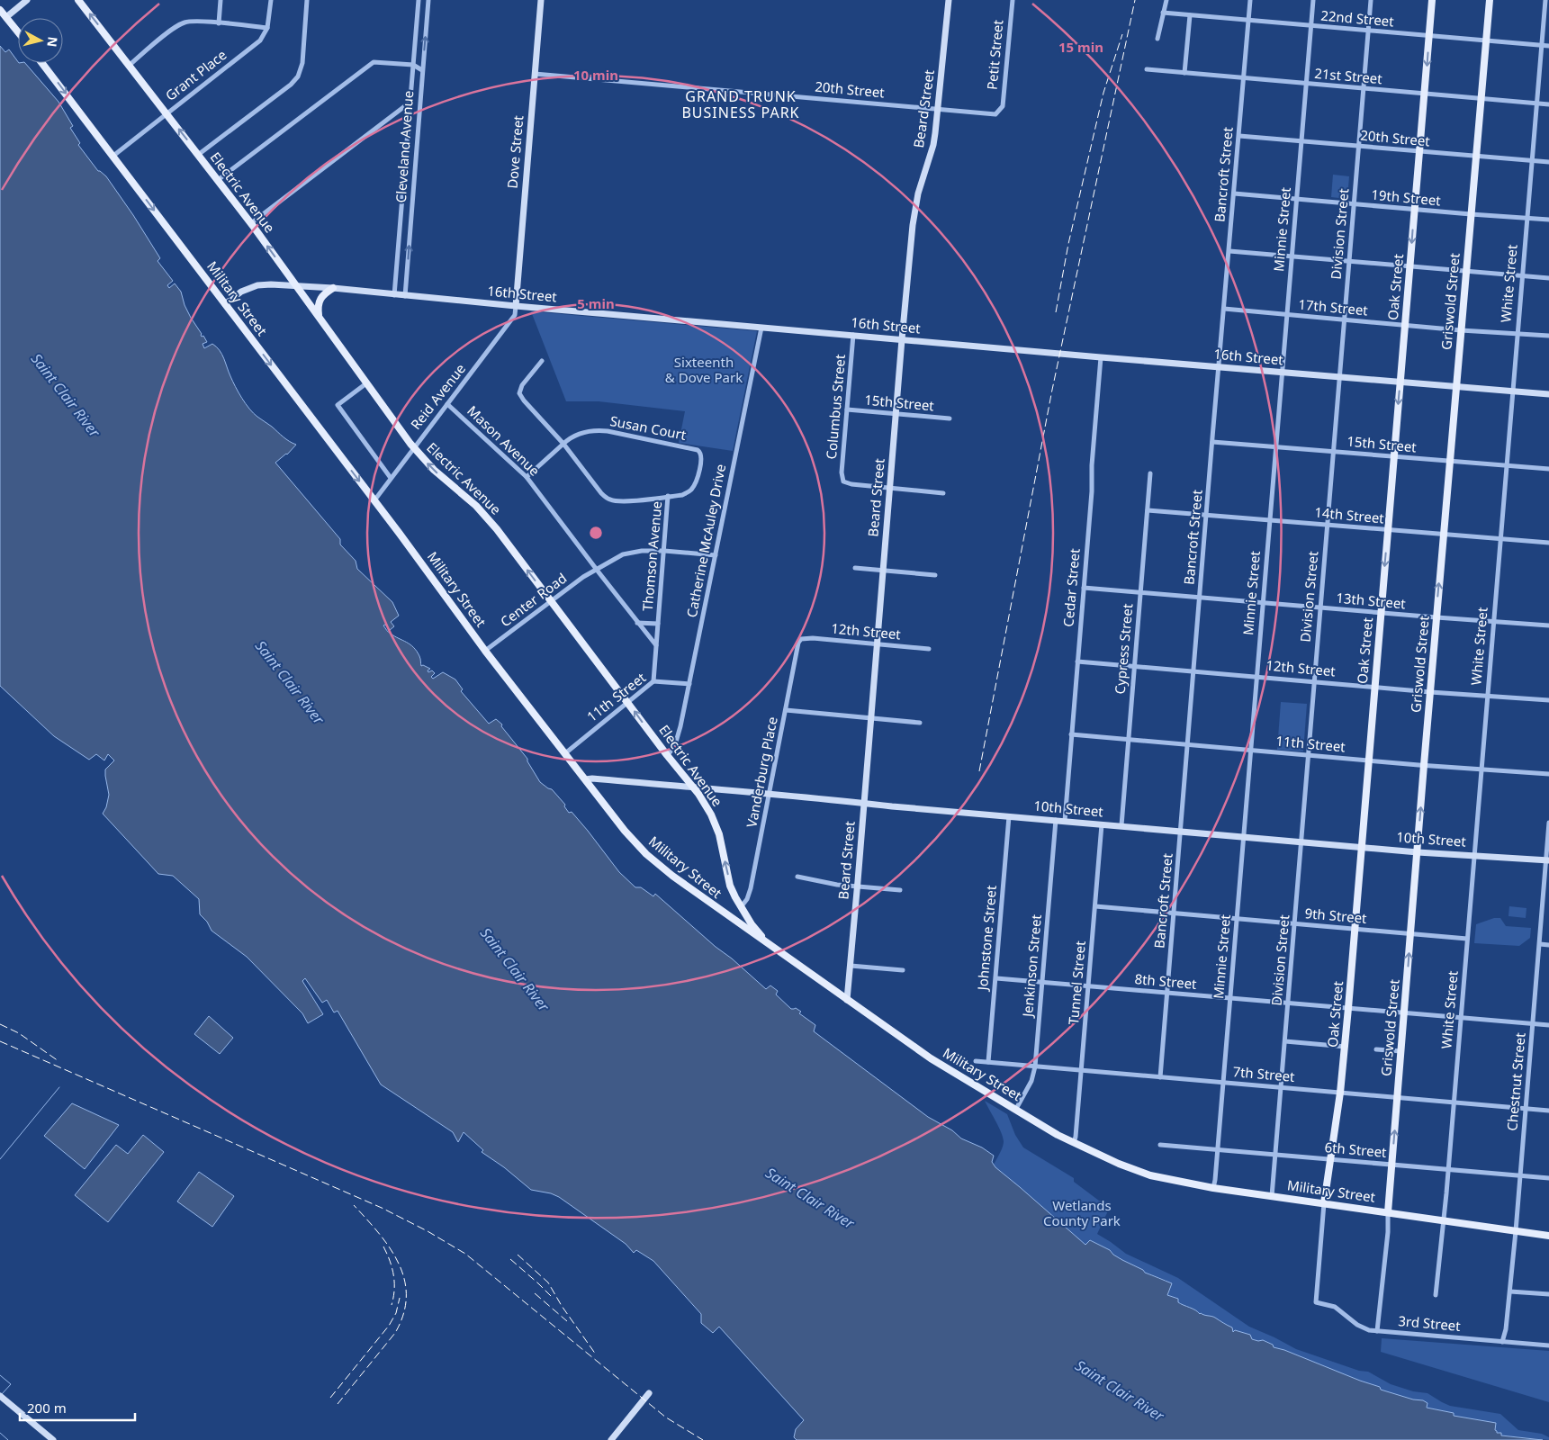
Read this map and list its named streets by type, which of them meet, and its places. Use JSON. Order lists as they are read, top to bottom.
{
  "streets": {
    "main road": [
      "Electric Avenue",
      "Oak Street",
      "Military Street",
      "Griswold Street"
    ],
    "street": [
      "22nd Street",
      "Petit Street",
      "Grant Place",
      "21st Street",
      "20th Street",
      "Beard Street",
      "Cleveland Avenue",
      "Dove Street",
      "Bancroft Street",
      "19th Street",
      "Minnie Street",
      "Division Street",
      "White Street",
      "16th Street",
      "17th Street",
      "Reid Avenue",
      "15th Street",
      "Columbus Street",
      "Susan Court",
      "Mason Avenue",
      "14th Street",
      "Catherine McAuley Drive",
      "Thomson Avenue",
      "Cedar Street",
      "Center Road",
      "13th Street",
      "12th Street",
      "Cypress Street",
      "11th Street",
      "Vanderburg Place",
      "10th Street",
      "9th Street",
      "Johnstone Street",
      "Jenkinson Street",
      "8th Street",
      "Tunnel Street",
      "7th Street",
      "Chestnut Street",
      "6th Street",
      "3rd Street"
    ]
  },
  "crossings": [
    ["22nd Street", "Bancroft Street"],
    ["22nd Street", "Minnie Street"],
    ["22nd Street", "Division Street"],
    ["22nd Street", "White Street"],
    ["22nd Street", "Oak Street"],
    ["22nd Street", "Griswold Street"],
    ["Petit Street", "20th Street"],
    ["Grant Place", "Electric Avenue"],
    ["Grant Place", "Military Street"],
    ["21st Street", "Bancroft Street"],
    ["21st Street", "Minnie Street"],
    ["21st Street", "Division Street"],
    ["21st Street", "White Street"],
    ["21st Street", "Oak Street"],
    ["21st Street", "Griswold Street"],
    ["20th Street", "Beard Street"],
    ["20th Street", "Dove Street"],
    ["20th Street", "Bancroft Street"],
    ["20th Street", "Minnie Street"],
    ["20th Street", "Division Street"],
    ["20th Street", "White Street"],
    ["20th Street", "Oak Street"],
    ["20th Street", "Griswold Street"],
    ["Beard Street", "16th Street"],
    ["Beard Street", "Military Street"],
    ["Beard Street", "15th Street"],
    ["Beard Street", "Columbus Street"],
    ["Beard Street", "12th Street"],
    ["Beard Street", "10th Street"],
    ["Cleveland Avenue", "16th Street"],
    ["Dove Street", "16th Street"],
    ["Dove Street", "Reid Avenue"],
    ["Bancroft Street", "19th Street"],
    ["Bancroft Street", "16th Street"],
    ["Bancroft Street", "17th Street"],
    ["Bancroft Street", "15th Street"],
    ["Bancroft Street", "14th Street"],
    ["Bancroft Street", "13th Street"],
    ["Bancroft Street", "12th Street"],
    ["Bancroft Street", "11th Street"],
    ["Bancroft Street", "10th Street"],
    ["Bancroft Street", "9th Street"],
    ["Bancroft Street", "8th Street"],
    ["Bancroft Street", "7th Street"],
    ["Electric Avenue", "16th Street"],
    ["Electric Avenue", "Military Street"],
    ["Electric Avenue", "Reid Avenue"],
    ["Electric Avenue", "Catherine McAuley Drive"],
    ["Electric Avenue", "Center Road"],
    ["Electric Avenue", "11th Street"],
    ["Electric Avenue", "Vanderburg Place"],
    ["Electric Avenue", "10th Street"],
    ["19th Street", "Minnie Street"],
    ["19th Street", "Division Street"],
    ["19th Street", "White Street"],
    ["19th Street", "Oak Street"],
    ["19th Street", "Griswold Street"],
    ["Minnie Street", "16th Street"],
    ["Minnie Street", "Military Street"],
    ["Minnie Street", "17th Street"],
    ["Minnie Street", "15th Street"],
    ["Minnie Street", "14th Street"],
    ["Minnie Street", "13th Street"],
    ["Minnie Street", "12th Street"],
    ["Minnie Street", "11th Street"],
    ["Minnie Street", "10th Street"],
    ["Minnie Street", "9th Street"],
    ["Minnie Street", "8th Street"],
    ["Minnie Street", "7th Street"],
    ["Minnie Street", "6th Street"],
    ["Division Street", "16th Street"],
    ["Division Street", "Military Street"],
    ["Division Street", "17th Street"],
    ["Division Street", "15th Street"],
    ["Division Street", "14th Street"],
    ["Division Street", "13th Street"],
    ["Division Street", "12th Street"],
    ["Division Street", "11th Street"],
    ["Division Street", "10th Street"],
    ["Division Street", "9th Street"],
    ["Division Street", "8th Street"],
    ["Division Street", "7th Street"],
    ["Division Street", "6th Street"],
    ["White Street", "16th Street"],
    ["White Street", "Military Street"],
    ["White Street", "17th Street"],
    ["White Street", "15th Street"],
    ["White Street", "14th Street"],
    ["White Street", "13th Street"],
    ["White Street", "12th Street"],
    ["White Street", "11th Street"],
    ["White Street", "10th Street"],
    ["White Street", "9th Street"],
    ["White Street", "8th Street"],
    ["White Street", "7th Street"],
    ["White Street", "6th Street"],
    ["Oak Street", "16th Street"],
    ["Oak Street", "Military Street"],
    ["Oak Street", "17th Street"],
    ["Oak Street", "15th Street"],
    ["Oak Street", "14th Street"],
    ["Oak Street", "13th Street"],
    ["Oak Street", "12th Street"],
    ["Oak Street", "11th Street"],
    ["Oak Street", "10th Street"],
    ["Oak Street", "9th Street"],
    ["Oak Street", "8th Street"],
    ["Oak Street", "7th Street"],
    ["Oak Street", "6th Street"],
    ["Oak Street", "3rd Street"],
    ["16th Street", "Military Street"],
    ["16th Street", "Griswold Street"],
    ["16th Street", "Reid Avenue"],
    ["16th Street", "Columbus Street"],
    ["16th Street", "Catherine McAuley Drive"],
    ["16th Street", "Cedar Street"],
    ["Military Street", "Griswold Street"],
    ["Military Street", "Reid Avenue"],
    ["Military Street", "Center Road"],
    ["Military Street", "11th Street"],
    ["Military Street", "10th Street"],
    ["Military Street", "Jenkinson Street"],
    ["Military Street", "Tunnel Street"],
    ["Military Street", "Chestnut Street"],
    ["Griswold Street", "17th Street"],
    ["Griswold Street", "15th Street"],
    ["Griswold Street", "14th Street"],
    ["Griswold Street", "13th Street"],
    ["Griswold Street", "12th Street"],
    ["Griswold Street", "11th Street"],
    ["Griswold Street", "10th Street"],
    ["Griswold Street", "9th Street"],
    ["Griswold Street", "8th Street"],
    ["Griswold Street", "7th Street"],
    ["Griswold Street", "6th Street"],
    ["Griswold Street", "3rd Street"],
    ["Reid Avenue", "Mason Avenue"],
    ["15th Street", "Columbus Street"],
    ["Susan Court", "Mason Avenue"],
    ["Susan Court", "Thomson Avenue"],
    ["Mason Avenue", "Thomson Avenue"],
    ["Mason Avenue", "Center Road"],
    ["14th Street", "Cypress Street"],
    ["Catherine McAuley Drive", "11th Street"],
    ["Thomson Avenue", "11th Street"],
    ["Cedar Street", "13th Street"],
    ["Cedar Street", "12th Street"],
    ["Cedar Street", "11th Street"],
    ["Cedar Street", "10th Street"],
    ["13th Street", "Cypress Street"],
    ["12th Street", "Cypress Street"],
    ["12th Street", "Vanderburg Place"],
    ["Cypress Street", "11th Street"],
    ["Cypress Street", "10th Street"],
    ["Vanderburg Place", "10th Street"],
    ["10th Street", "Johnstone Street"],
    ["10th Street", "Jenkinson Street"],
    ["10th Street", "Tunnel Street"],
    ["10th Street", "Chestnut Street"],
    ["9th Street", "Tunnel Street"],
    ["Johnstone Street", "8th Street"],
    ["Johnstone Street", "7th Street"],
    ["Jenkinson Street", "8th Street"],
    ["Jenkinson Street", "7th Street"],
    ["8th Street", "Tunnel Street"],
    ["8th Street", "Chestnut Street"],
    ["Tunnel Street", "7th Street"],
    ["7th Street", "Chestnut Street"],
    ["Chestnut Street", "6th Street"],
    ["Chestnut Street", "3rd Street"]
  ],
  "one_way": ["Electric Avenue"],
  "districts": ["GRAND TRUNK BUSINESS PARK"],
  "water": ["Saint Clair River"],
  "parks": ["Sixteenth & Dove Park", "Wetlands County Park"],
  "scale_bar": "200 m",
  "north": "right",
  "rings": ["15 min", "10 min", "5 min"]
}
